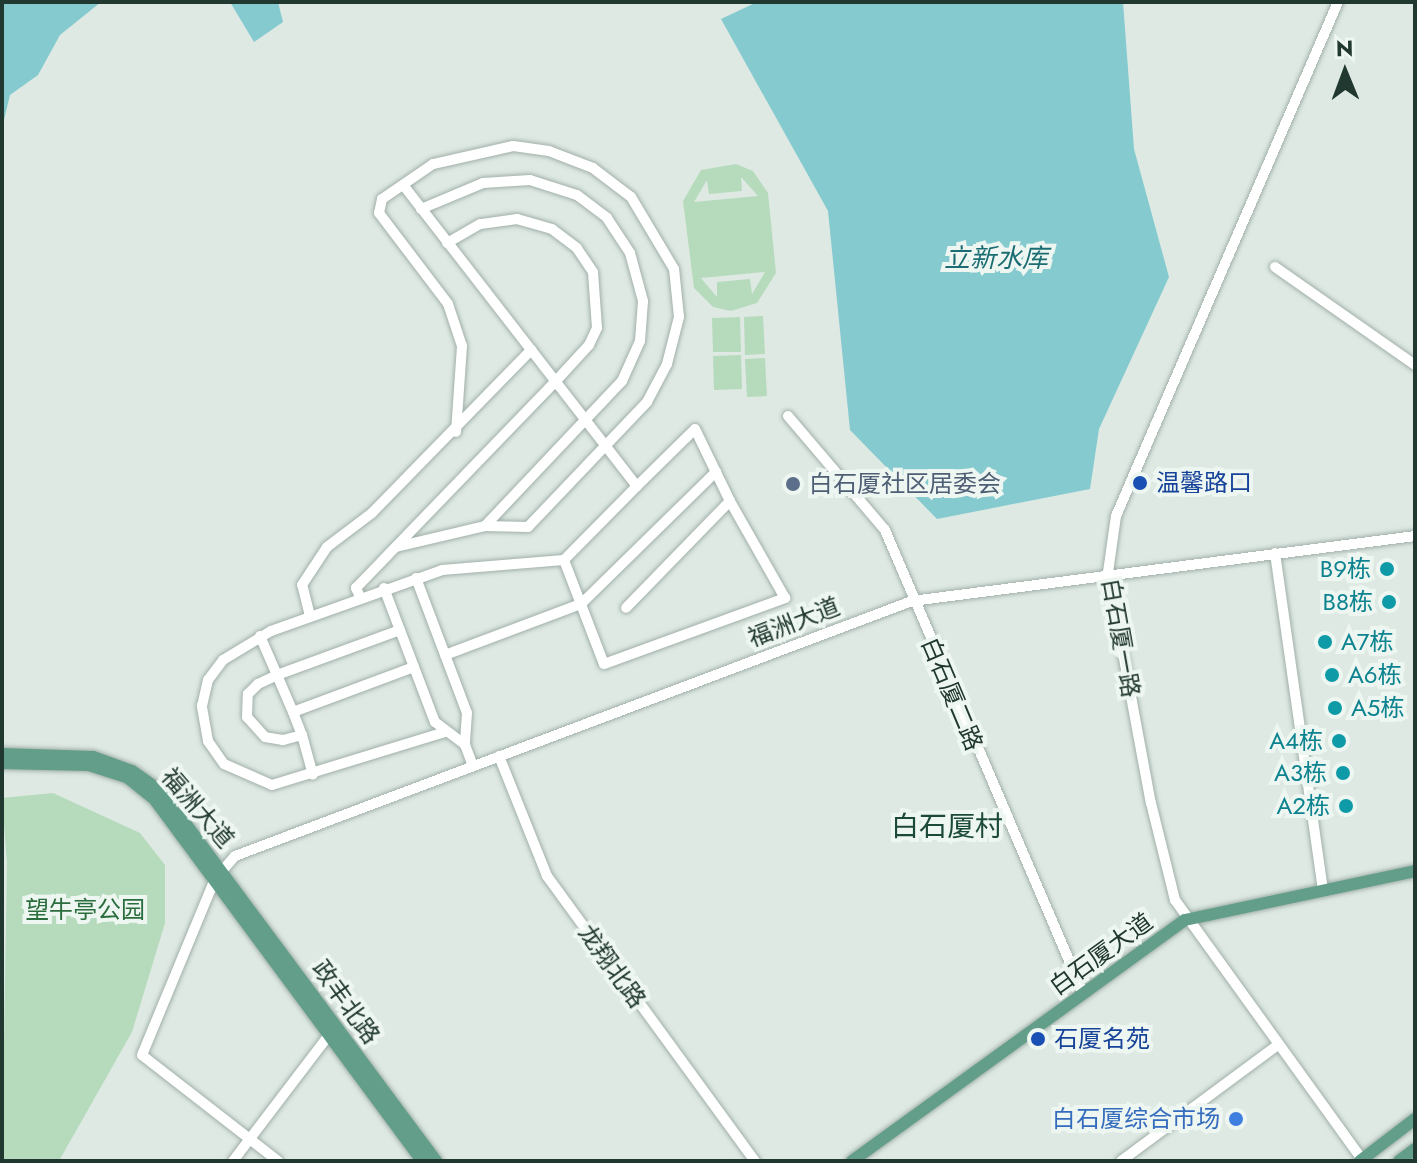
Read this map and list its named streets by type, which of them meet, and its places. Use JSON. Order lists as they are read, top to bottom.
{
  "streets": {
    "main road": ["福洲大道", "白石厦大道", "政丰北路"],
    "street": ["白石厦一路", "白石厦二路", "龙翔北路"]
  },
  "crossings": [
    ["福洲大道", "白石厦一路"],
    ["福洲大道", "白石厦二路"],
    ["福洲大道", "龙翔北路"],
    ["福洲大道", "政丰北路"],
    ["白石厦一路", "白石厦大道"],
    ["白石厦二路", "白石厦大道"]
  ],
  "districts": ["白石厦村"],
  "water": ["立新水库"],
  "parks": ["望牛亭公园"],
  "places": [
    "温馨路口",
    "白石厦社区居委会",
    "B9栋",
    "B8栋",
    "A7栋",
    "A6栋",
    "A5栋",
    "A4栋",
    "A3栋",
    "A2栋",
    "石厦名苑",
    "白石厦综合市场"
  ],
  "north": "top"
}
